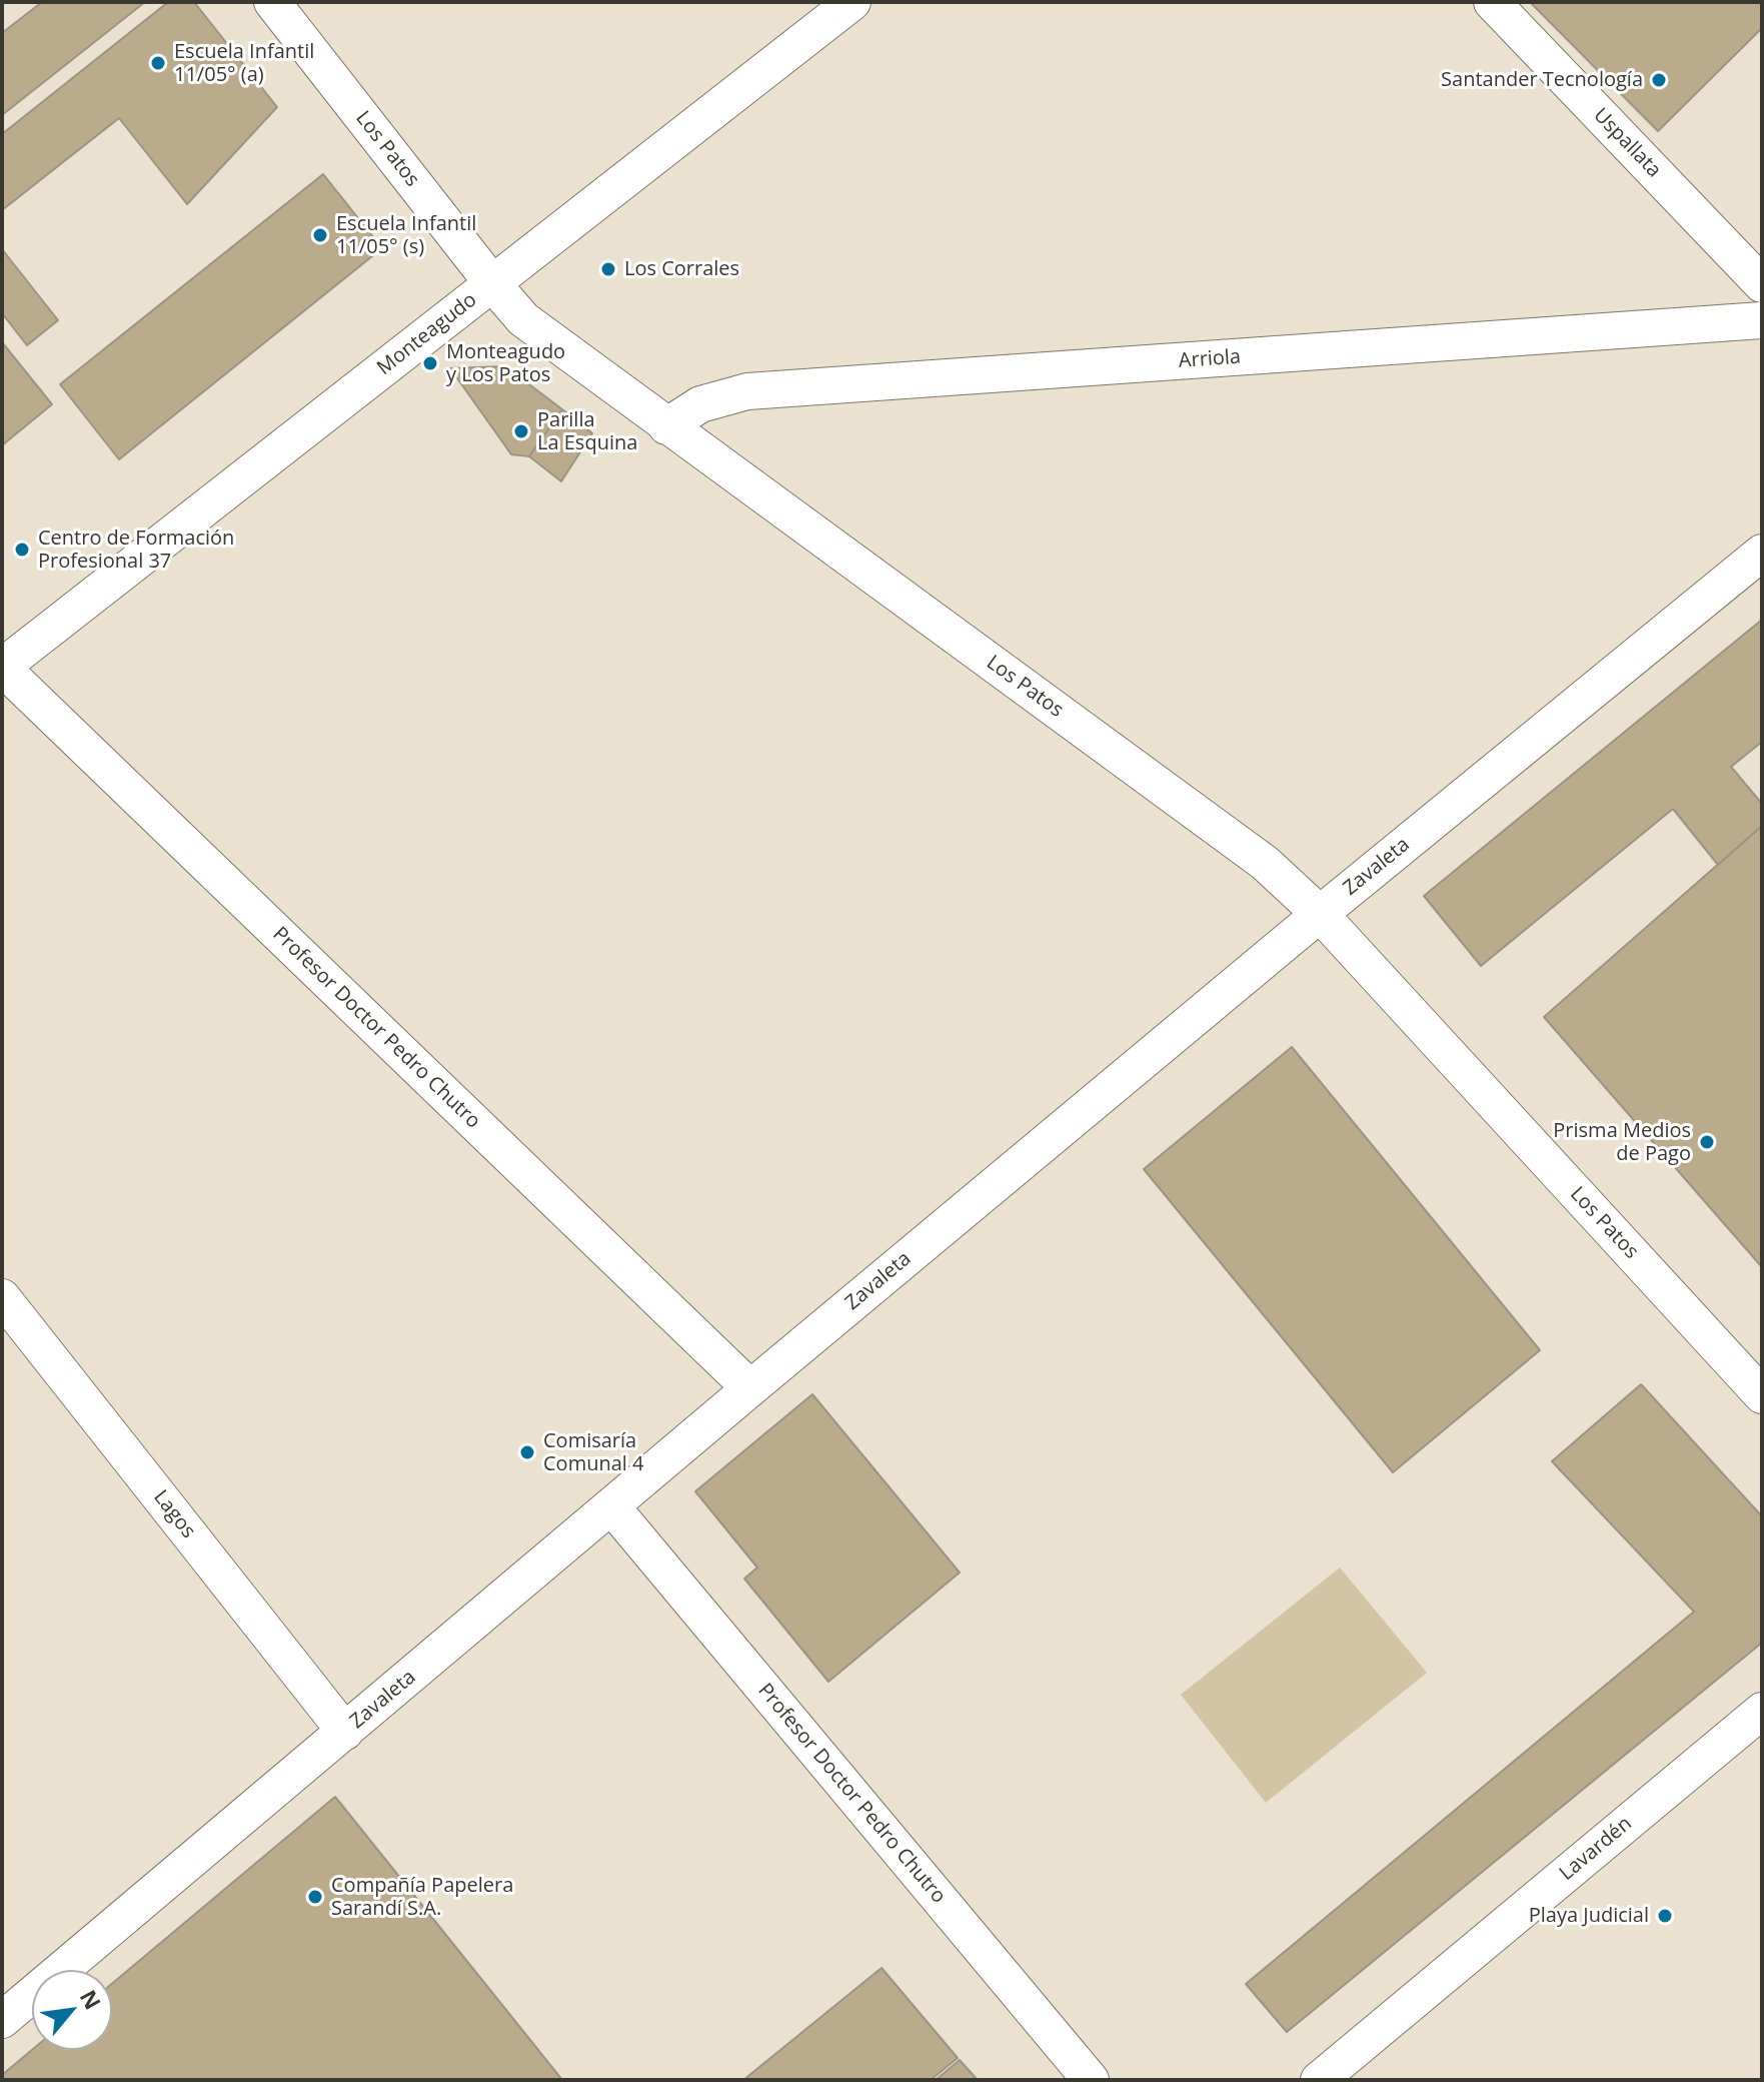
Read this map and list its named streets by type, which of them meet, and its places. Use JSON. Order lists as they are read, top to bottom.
{
  "streets": {
    "street": [
      "Uspallata",
      "Los Patos",
      "Monteagudo",
      "Arriola",
      "Zavaleta",
      "Profesor Doctor Pedro Chutro",
      "Lagos",
      "Lavardén"
    ]
  },
  "crossings": [
    ["Los Patos", "Monteagudo"],
    ["Los Patos", "Arriola"],
    ["Los Patos", "Zavaleta"],
    ["Monteagudo", "Profesor Doctor Pedro Chutro"],
    ["Zavaleta", "Profesor Doctor Pedro Chutro"],
    ["Zavaleta", "Lagos"]
  ],
  "places": [
    "Escuela Infantil 11/05° (a)",
    "Santander Tecnología",
    "Escuela Infantil 11/05° (s)",
    "Los Corrales",
    "Monteagudo y Los Patos",
    "Parilla La Esquina",
    "Centro de Formación Profesional 37",
    "Prisma Medios de Pago",
    "Comisaría Comunal 4",
    "Compañía Papelera Sarandí S.A.",
    "Playa Judicial"
  ],
  "north": "top right"
}
